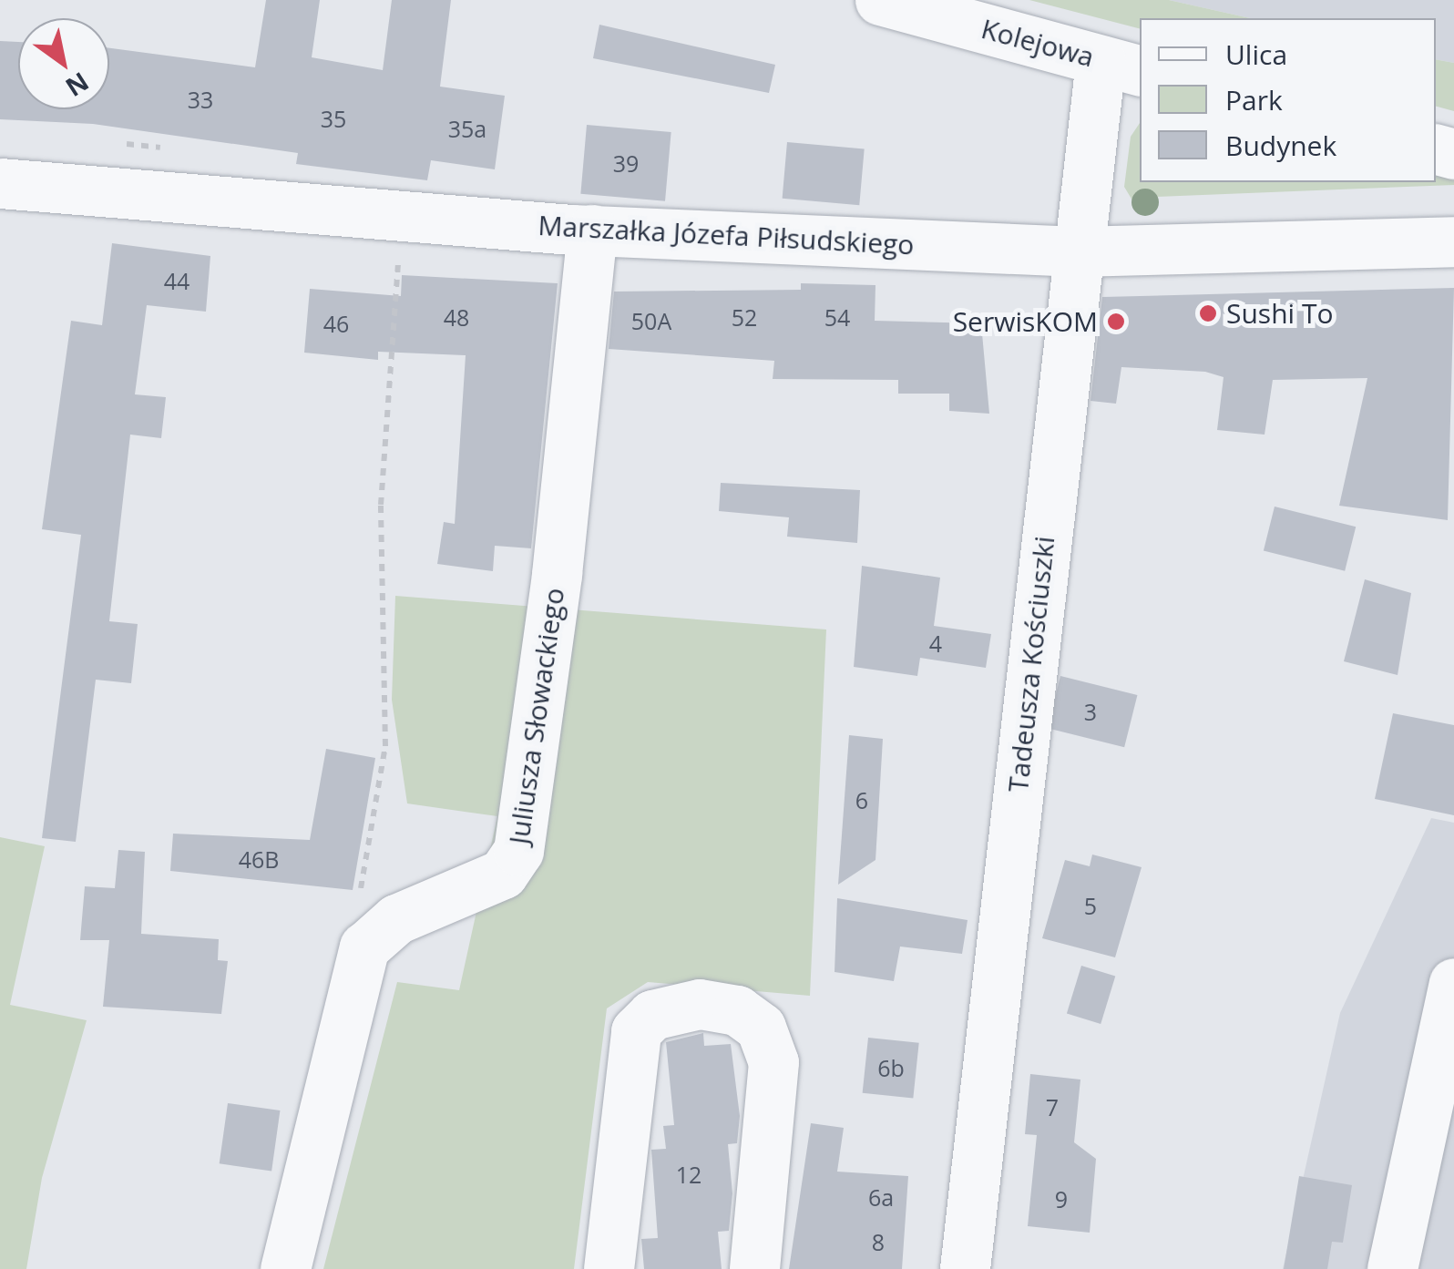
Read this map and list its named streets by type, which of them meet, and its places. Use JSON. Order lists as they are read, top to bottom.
{
  "streets": {
    "street": [
      "Kolejowa",
      "Marszałka Józefa Piłsudskiego",
      "Tadeusza Kościuszki",
      "Juliusza Słowackiego"
    ]
  },
  "crossings": [
    ["Kolejowa", "Tadeusza Kościuszki"],
    ["Marszałka Józefa Piłsudskiego", "Tadeusza Kościuszki"],
    ["Marszałka Józefa Piłsudskiego", "Juliusza Słowackiego"]
  ],
  "places": ["Sushi To", "SerwisKOM"],
  "house_numbers": [
    "33",
    "35",
    "35a",
    "39",
    "44",
    "48",
    "52",
    "54",
    "50A",
    "46",
    "4",
    "3",
    "6",
    "46B",
    "5",
    "6b",
    "7",
    "12",
    "6a",
    "9",
    "8"
  ],
  "legend": ["Ulica", "Park", "Budynek"],
  "north": "bottom right"
}
